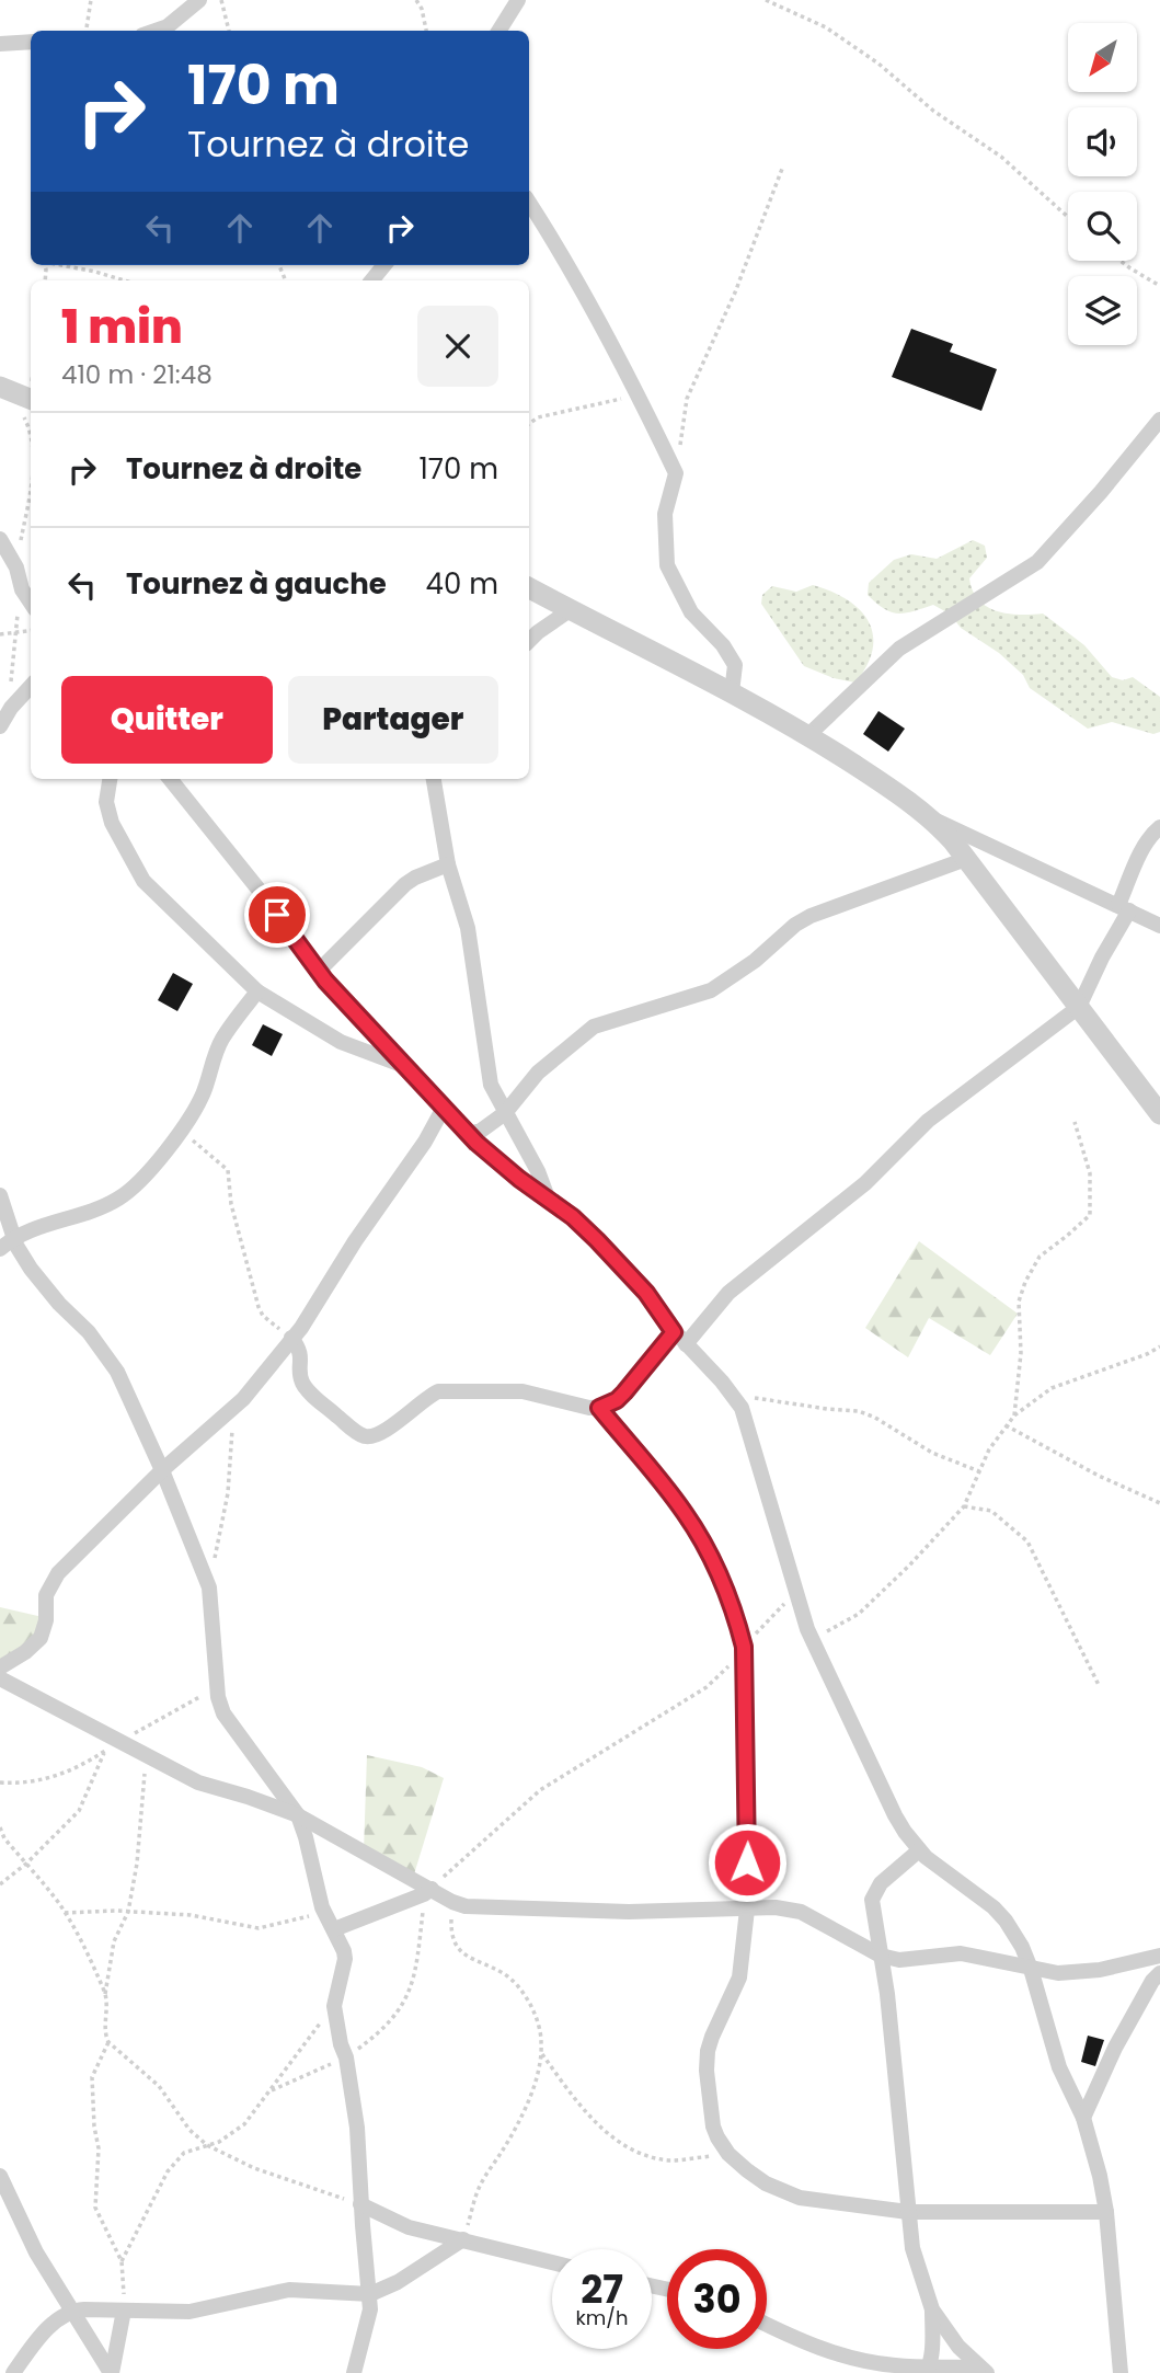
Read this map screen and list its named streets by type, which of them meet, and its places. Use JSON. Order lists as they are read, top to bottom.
{
  "north": "bottom left",
  "page": {
    "turn": ["170 m", "Tournez à droite"],
    "heading": ["1 min", "410 m · 21:48"],
    "list": [
      {
        "name": "Tournez à droite",
        "value": "170 m"
      },
      {
        "name": "Tournez à gauche",
        "value": "40 m"
      }
    ],
    "buttons": ["Quitter", "Partager"],
    "speed": "27 km/h",
    "limit": "30"
  }
}
